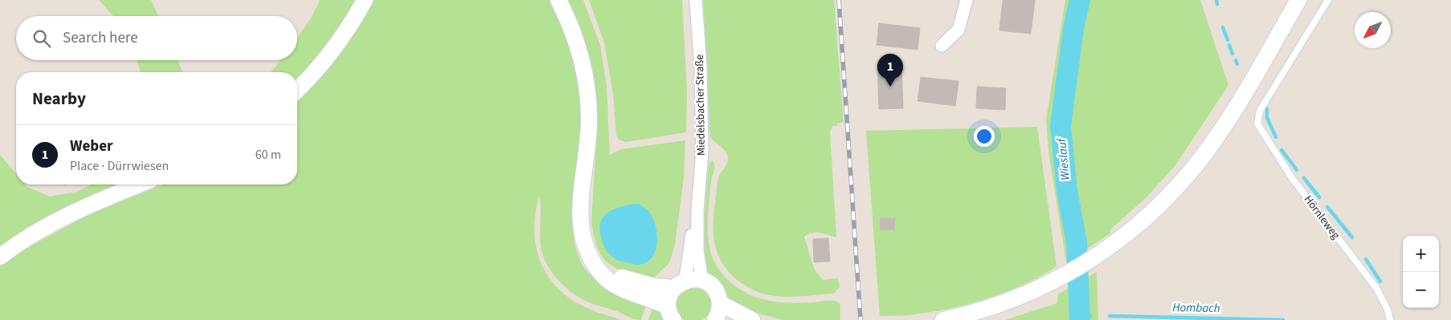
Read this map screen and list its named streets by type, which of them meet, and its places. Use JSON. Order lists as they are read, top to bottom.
{
  "streets": {
    "street": ["Miedelsbacher Straße"],
    "lane": ["Hörnleweg"]
  },
  "water": ["Wieslauf", "Hombach"],
  "north": "bottom left",
  "page": {
    "search": "Search here",
    "pins": "1",
    "heading": "Nearby",
    "list": [
      {
        "mark": "1",
        "name": "Weber",
        "note": "Place · Dürrwiesen",
        "value": "60 m"
      }
    ],
    "map_buttons": ["+", "−"]
  }
}
